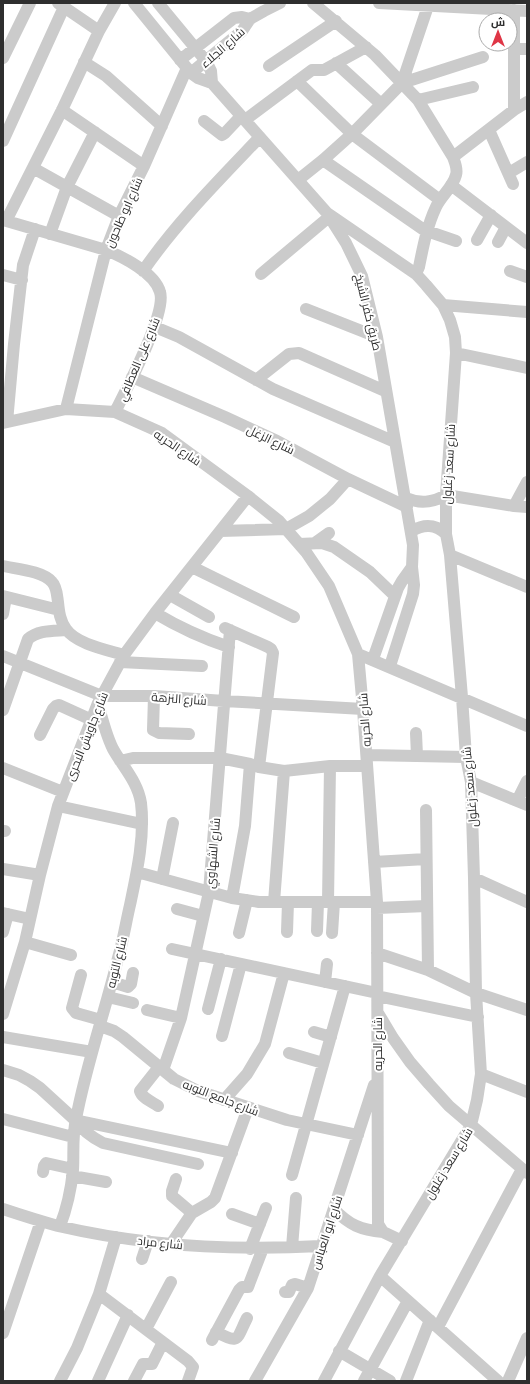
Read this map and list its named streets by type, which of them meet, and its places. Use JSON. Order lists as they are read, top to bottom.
{
  "streets": {
    "street": [
      "شارع الجلاء",
      "شارع ابو طاحون",
      "طريق كفر الشيخ",
      "شارع على العطافي",
      "شارع الزغل",
      "شارع الحريه",
      "شارع سعد زغلول",
      "شارع النزهة",
      "شارع جاويش البحرى",
      "شارع الشهاوي",
      "شارع التوبه",
      "شارع جامع التوبه",
      "شارع ابو العباس",
      "شارع مراد"
    ]
  },
  "crossings": [
    ["شارع الجلاء", "شارع ابو طاحون"],
    ["شارع الجلاء", "طريق كفر الشيخ"],
    ["شارع ابو طاحون", "طريق كفر الشيخ"],
    ["شارع ابو طاحون", "شارع على العطافي"],
    ["شارع ابو طاحون", "شارع الحريه"],
    ["طريق كفر الشيخ", "شارع الزغل"],
    ["طريق كفر الشيخ", "شارع سعد زغلول"],
    ["شارع على العطافي", "شارع الزغل"],
    ["شارع على العطافي", "شارع الحريه"],
    ["شارع الزغل", "شارع سعد زغلول"],
    ["شارع الحريه", "شارع النزهة"],
    ["شارع الحريه", "شارع جاويش البحرى"],
    ["شارع الحريه", "شارع ابو العباس"],
    ["شارع النزهة", "شارع جاويش البحرى"],
    ["شارع النزهة", "شارع الشهاوي"],
    ["شارع النزهة", "شارع التوبه"],
    ["شارع جاويش البحرى", "شارع التوبه"],
    ["شارع الشهاوي", "شارع جامع التوبه"],
    ["شارع التوبه", "شارع جامع التوبه"],
    ["شارع التوبه", "شارع مراد"],
    ["شارع جامع التوبه", "شارع ابو العباس"],
    ["شارع ابو العباس", "شارع مراد"]
  ],
  "north": "top"
}
